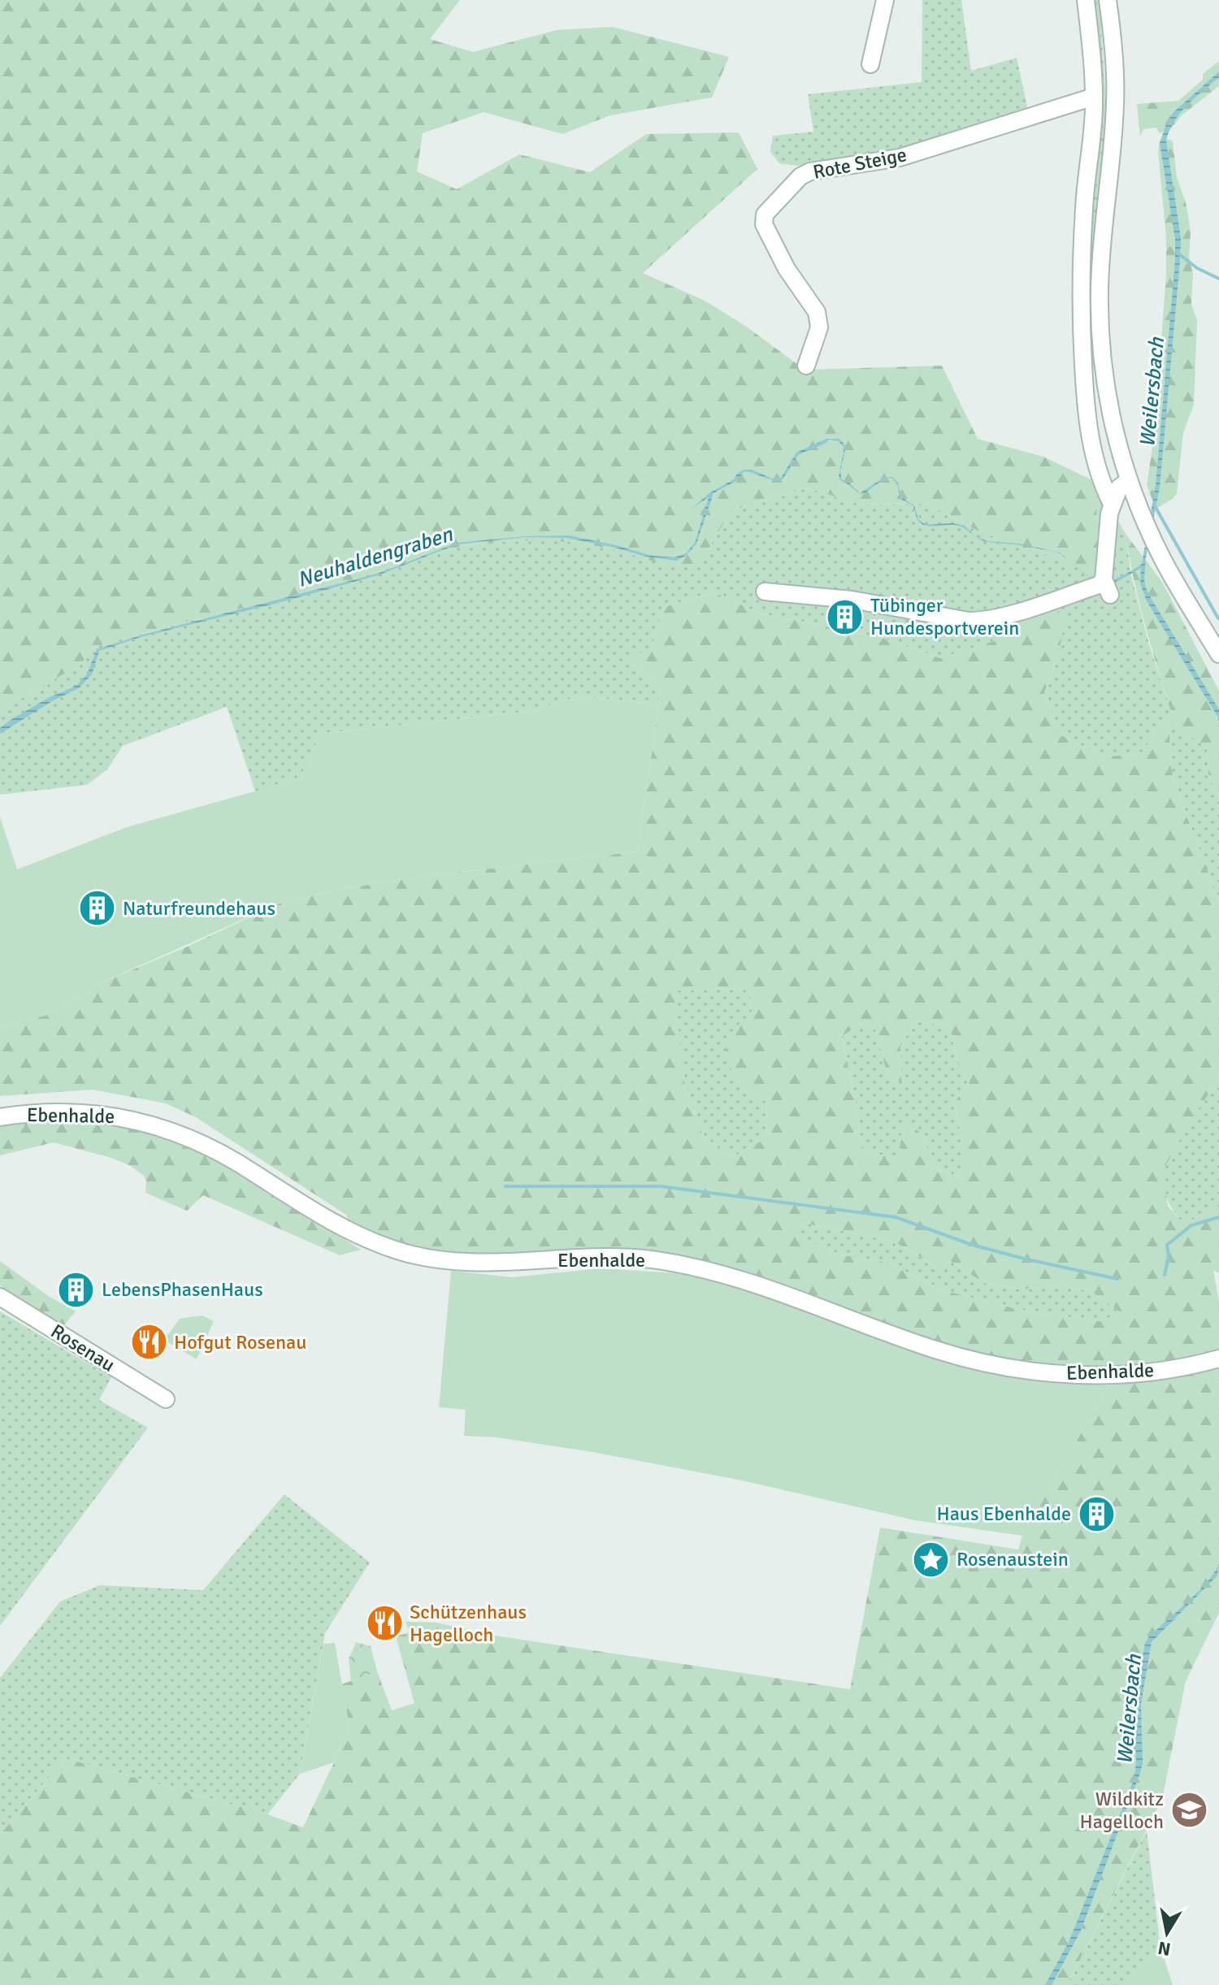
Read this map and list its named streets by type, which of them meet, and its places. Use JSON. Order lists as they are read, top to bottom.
{
  "streets": {
    "street": ["Rote Steige", "Ebenhalde", "Rosenau"]
  },
  "water": ["Weilersbach", "Neuhaldengraben"],
  "places": {
    "building": [
      "Tübinger Hundesportverein",
      "Naturfreundehaus",
      "LebensPhasenHaus",
      "Haus Ebenhalde"
    ],
    "restaurant": ["Hofgut Rosenau", "Schützenhaus Hagelloch"],
    "place": ["Rosenaustein"],
    "school or university": ["Wildkitz Hagelloch"]
  },
  "north": "bottom"
}
